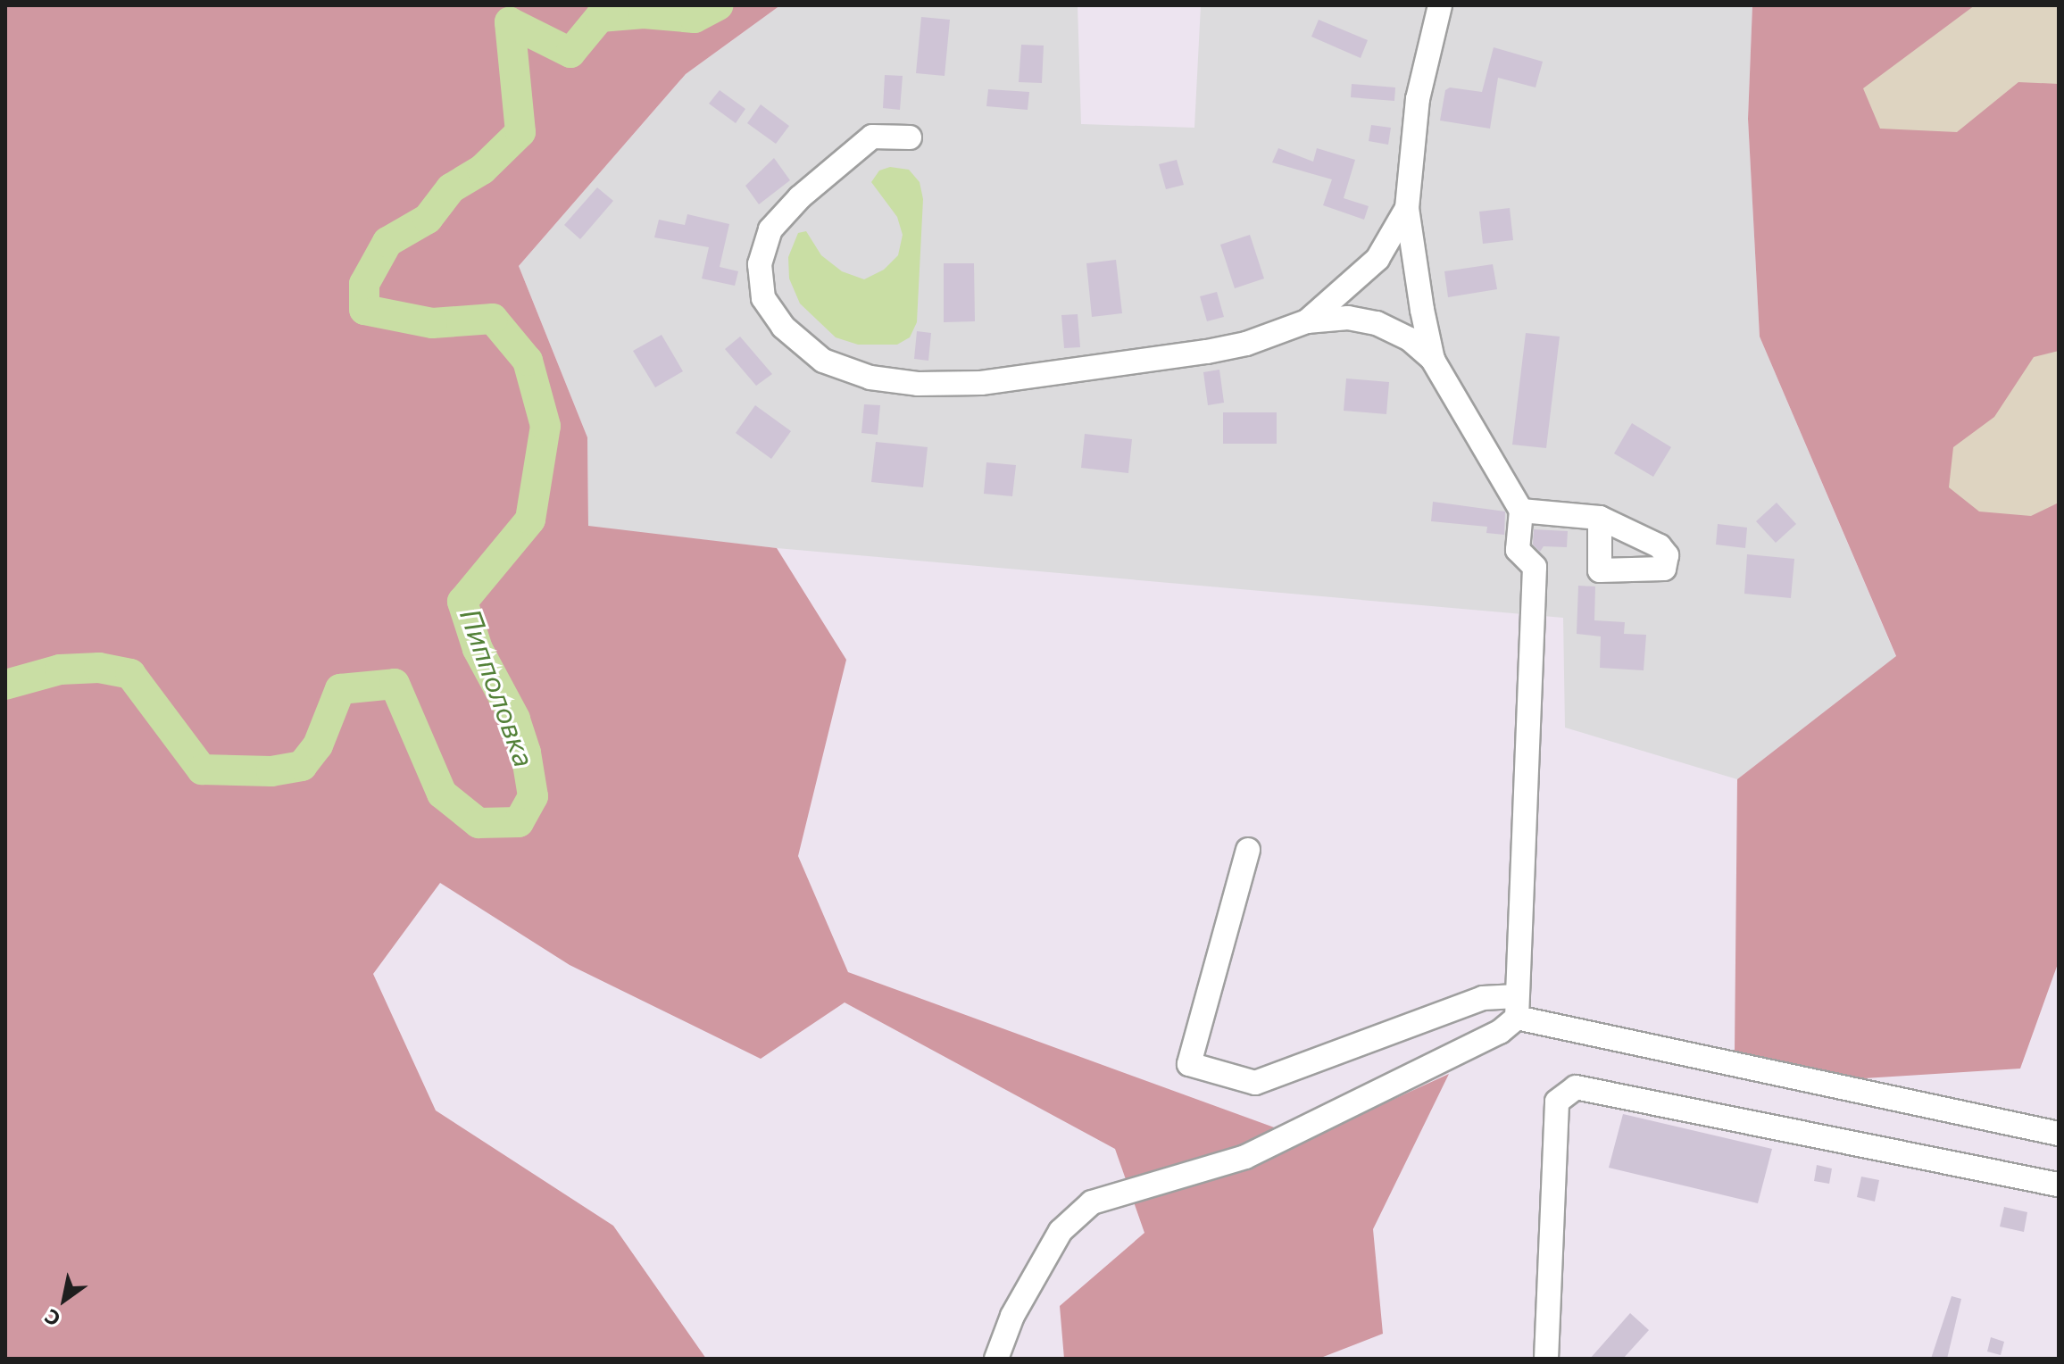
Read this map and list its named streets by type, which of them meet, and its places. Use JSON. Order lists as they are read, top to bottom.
{
  "water": ["Пипполовка"],
  "north": "bottom left"
}
